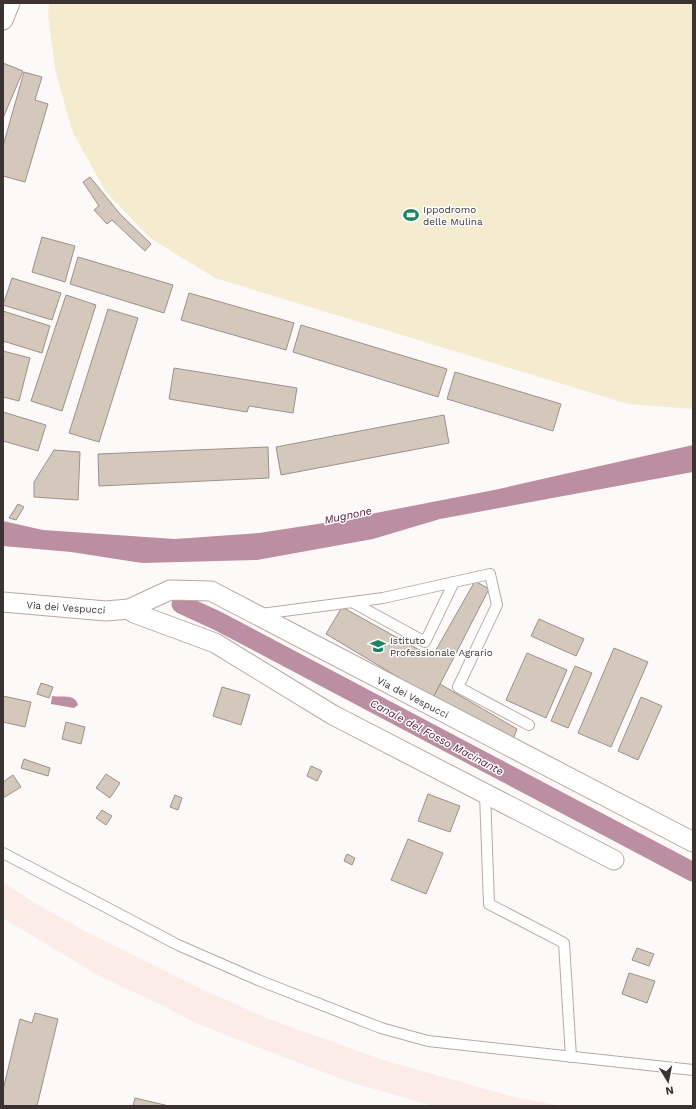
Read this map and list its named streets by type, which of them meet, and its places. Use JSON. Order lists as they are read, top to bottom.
{
  "streets": {
    "street": ["Via dei Vespucci"]
  },
  "water": ["Mugnone", "Canale del Fosso Macinante"],
  "places": {
    "sports": ["Ippodromo delle Mulina"],
    "school or university": ["Istituto Professionale Agrario"]
  },
  "north": "bottom"
}
